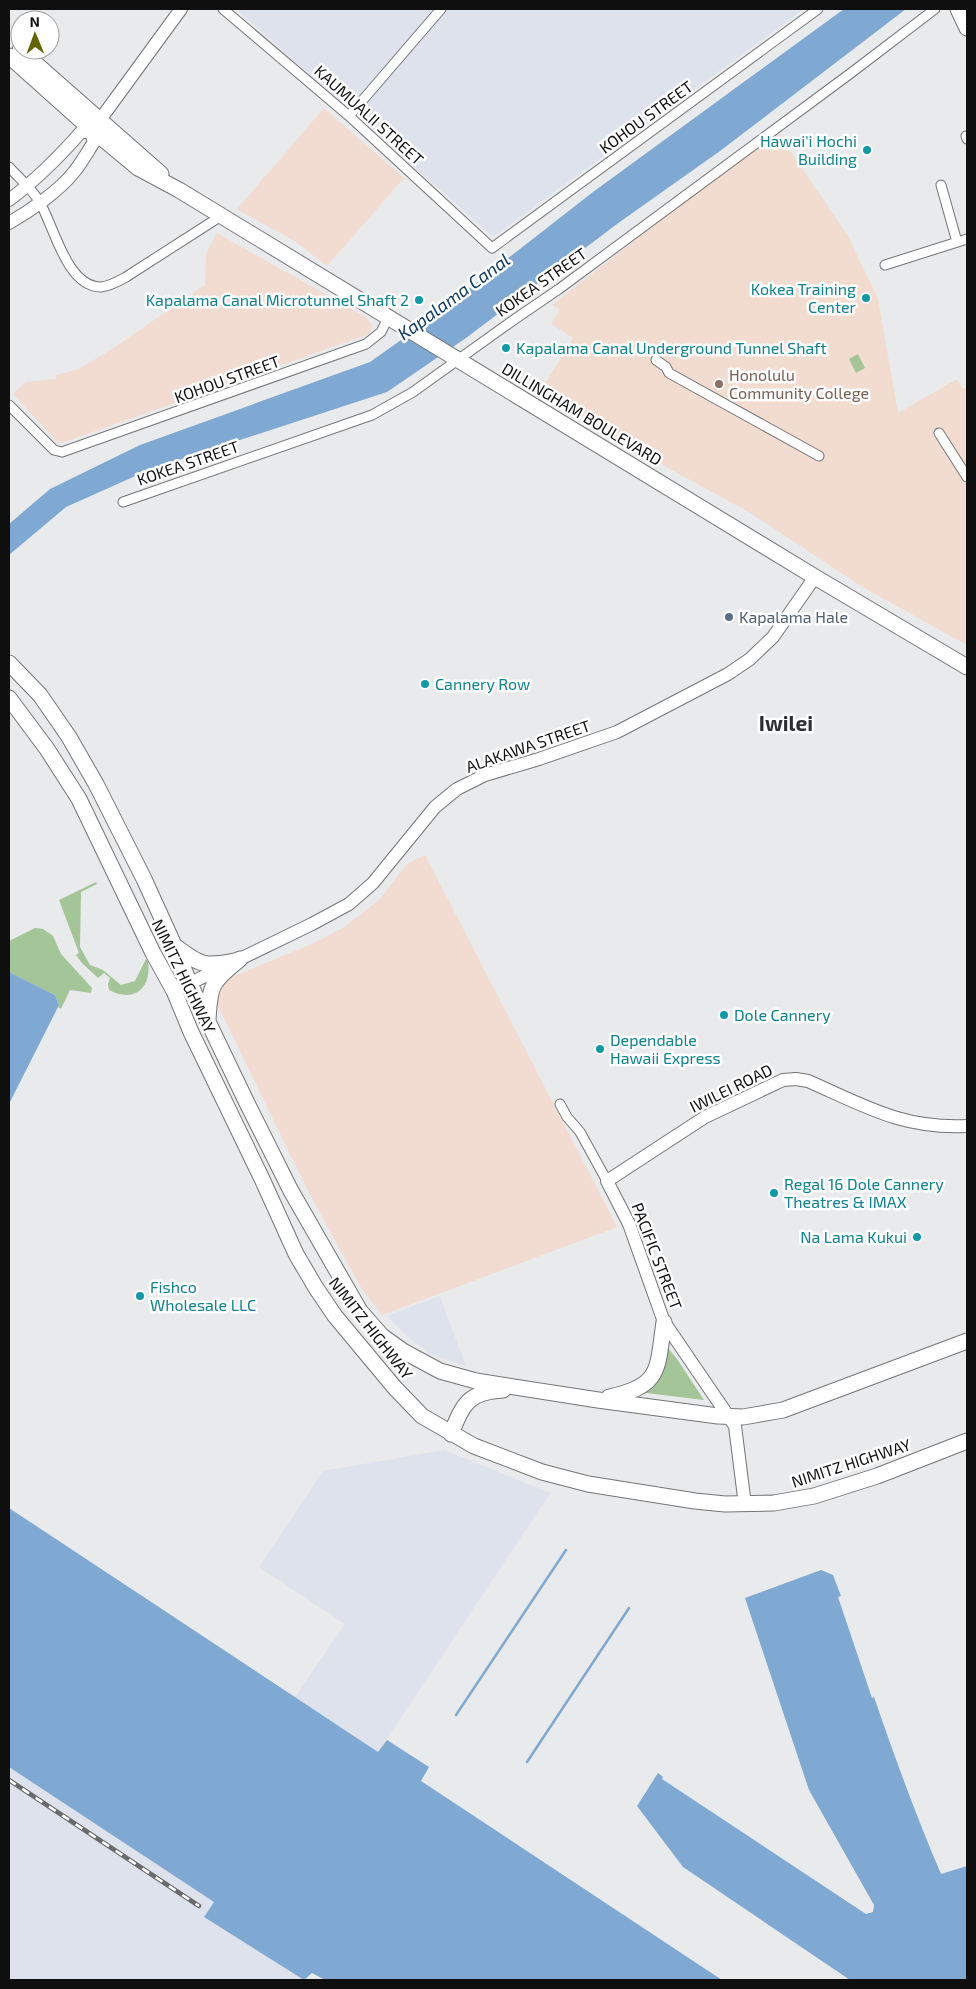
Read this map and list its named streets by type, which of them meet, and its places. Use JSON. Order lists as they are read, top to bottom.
{
  "streets": {
    "main road": [
      "DILLINGHAM BOULEVARD",
      "ALAKAWA STREET",
      "NIMITZ HIGHWAY",
      "IWILEI ROAD",
      "PACIFIC STREET"
    ],
    "street": ["KAUMUALII STREET", "KOHOU STREET", "KOKEA STREET"]
  },
  "crossings": [
    ["KAUMUALII STREET", "KOHOU STREET"],
    ["KOHOU STREET", "DILLINGHAM BOULEVARD"],
    ["KOKEA STREET", "DILLINGHAM BOULEVARD"],
    ["DILLINGHAM BOULEVARD", "ALAKAWA STREET"],
    ["ALAKAWA STREET", "NIMITZ HIGHWAY"],
    ["NIMITZ HIGHWAY", "PACIFIC STREET"],
    ["IWILEI ROAD", "PACIFIC STREET"]
  ],
  "districts": ["Iwilei"],
  "water": ["Kapalama Canal"],
  "places": [
    "Hawai'i Hochi Building",
    "Kokea Training Center",
    "Kapalama Canal Microtunnel Shaft 2",
    "Kapalama Canal Underground Tunnel Shaft",
    "Honolulu Community College",
    "Kapalama Hale",
    "Cannery Row",
    "Dole Cannery",
    "Dependable Hawaii Express",
    "Regal 16 Dole Cannery Theatres & IMAX",
    "Na Lama Kukui",
    "Fishco Wholesale LLC"
  ],
  "north": "top"
}
